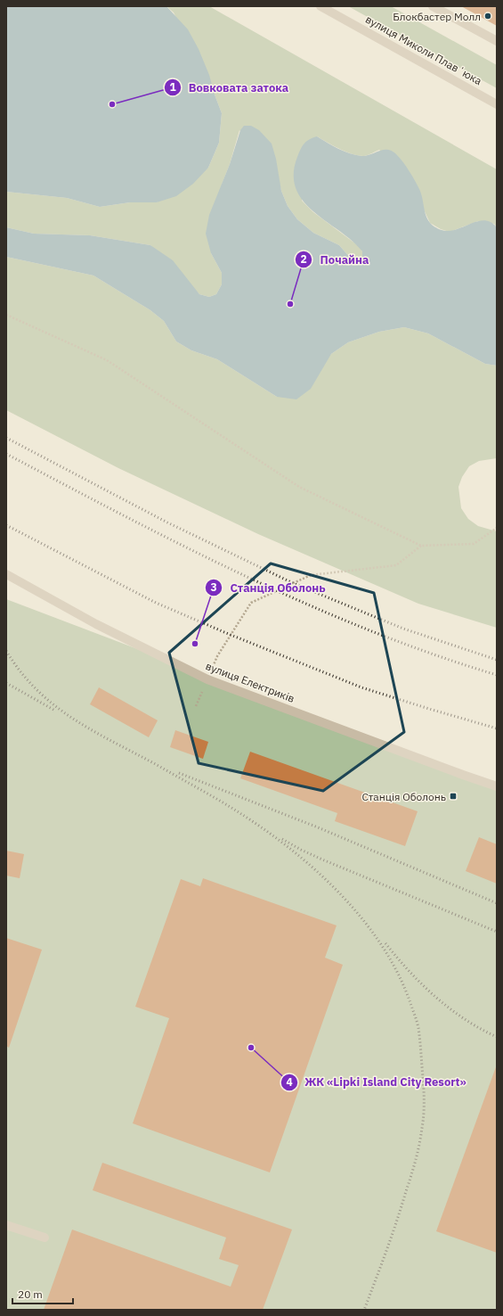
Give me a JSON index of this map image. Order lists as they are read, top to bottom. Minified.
{"streets":{"street":["вулиця Миколи Плавʼюка","вулиця Електриків"]},"places":{"other":["Блокбастер Молл","Вовковата затока","Почайна","Станція Оболонь","ЖК «Lipki Island City Resort»"],"transit":["Cтанція Оболонь"]},"scale_bar":"20 m"}
